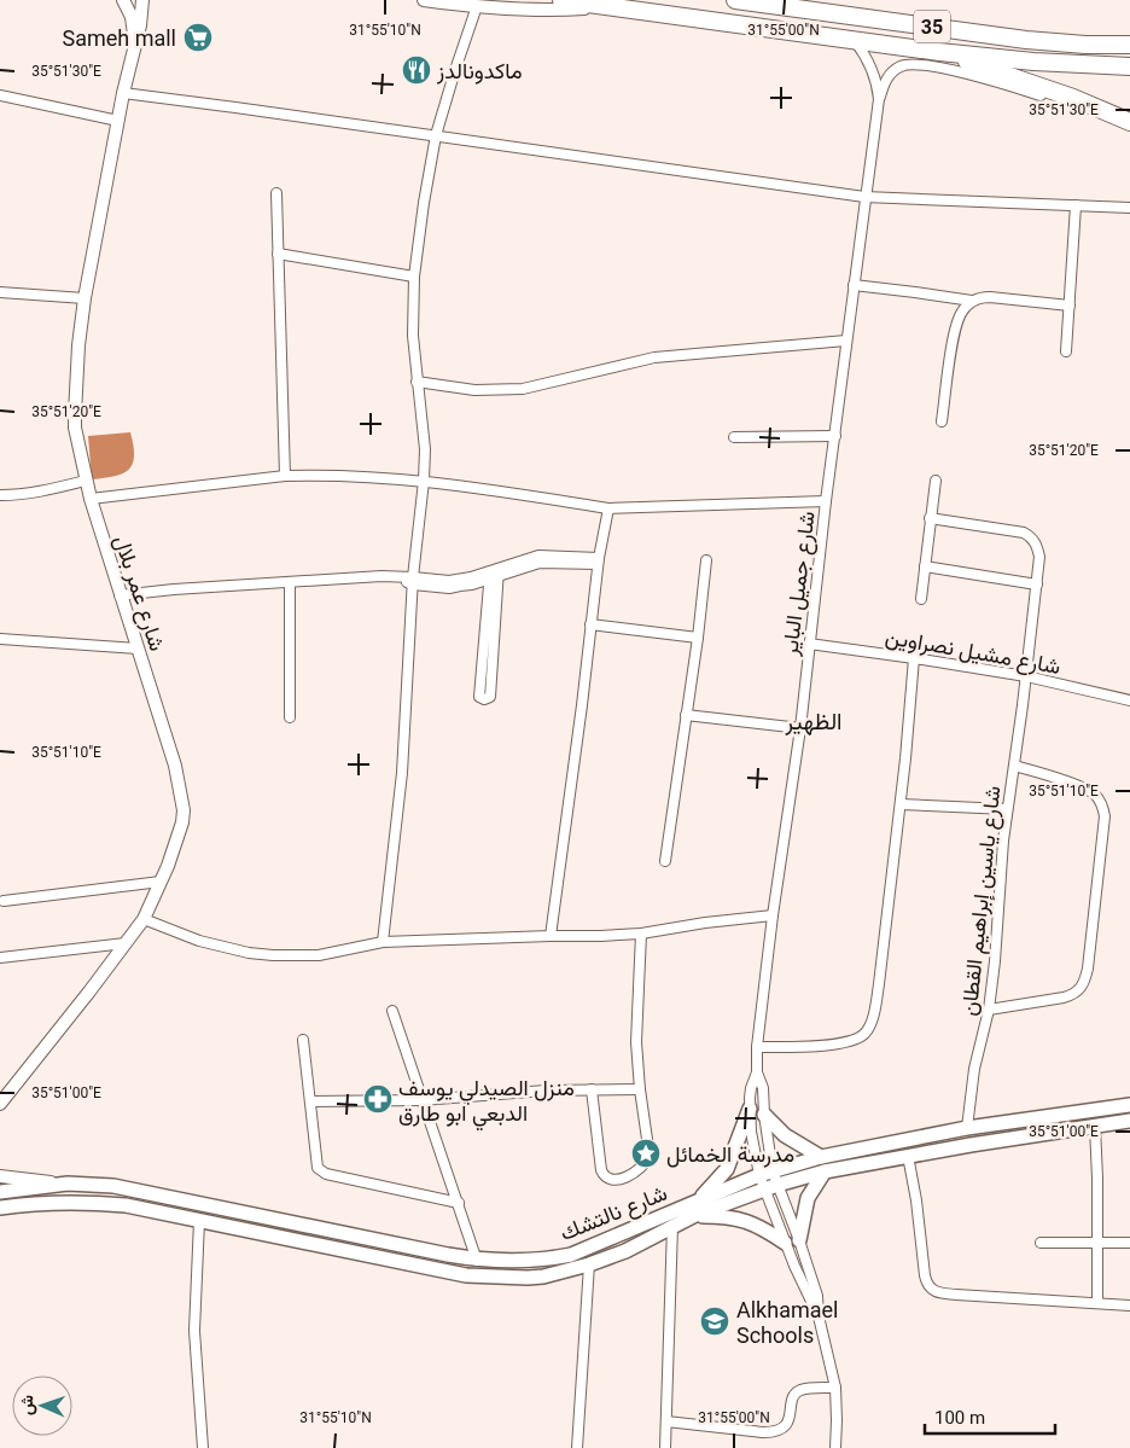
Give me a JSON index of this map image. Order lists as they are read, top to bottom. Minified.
{"streets":{"highway":["35"],"main road":["شارع نالتشك"],"street":["شارع جميل الباير","شارع عمر بلال","شارع مشيل نصراوين","شارع ياسين إبراهيم القطان"]},"crossings":[["35","شارع جميل الباير"],["شارع جميل الباير","شارع مشيل نصراوين"],["شارع جميل الباير","شارع نالتشك"],["شارع مشيل نصراوين","شارع ياسين إبراهيم القطان"],["شارع ياسين إبراهيم القطان","شارع نالتشك"]],"districts":["الظهير"],"places":{"supermarket":["Sameh mall"],"restaurant":["ماكدونالدز"],"pharmacy":["منزل الصيدلي يوسف الدبعي ابو طارق"],"place":["مدرسة الخمائل"],"school or university":["Alkhamael Schools"]},"scale_bar":"100 m","north":"left","coordinates":["31°55'10\"N","31°55'00\"N","35°51'30\"E","35°51'20\"E","35°51'10\"E","35°51'00\"E"]}
